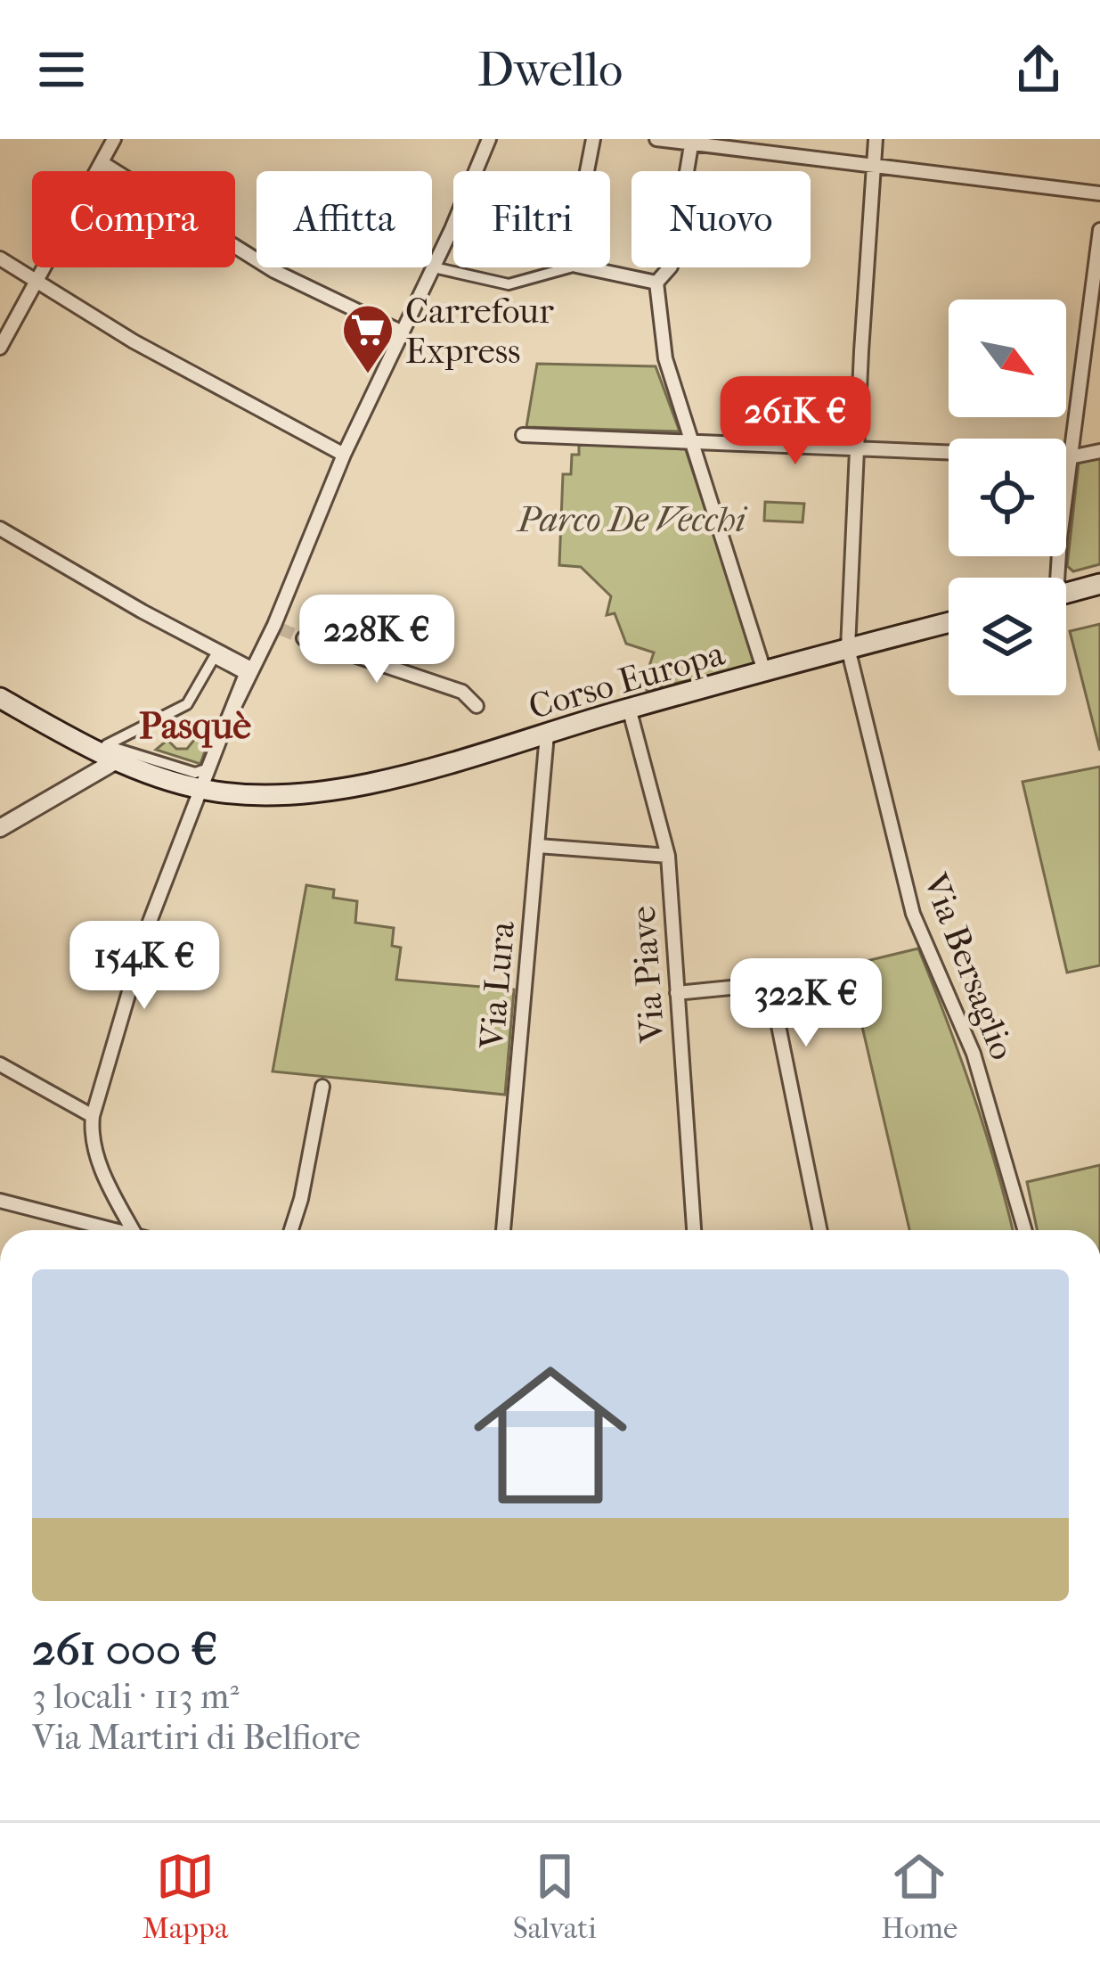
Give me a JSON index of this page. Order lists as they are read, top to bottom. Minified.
{"streets":{"main road":["Corso Europa"],"street":["Via Bersaglio","Via Piave","Via Lura"]},"crossings":[["Corso Europa","Via Bersaglio"],["Corso Europa","Via Piave"],["Corso Europa","Via Lura"]],"districts":["Pasquè"],"parks":["Parco De Vecchi"],"places":{"supermarket":["Carrefour Express"]},"north":"bottom right","page":{"header":"Dwello","chip":["Compra","Affitta","Filtri","Nuovo"],"price":["261K €","228K €","154K €","322K €"],"list":[{"name":"261 000 €","note":"3 locali · 113 m² · Via Martiri di Belfiore"}],"tabs":["Mappa","Salvati","Home"]}}
